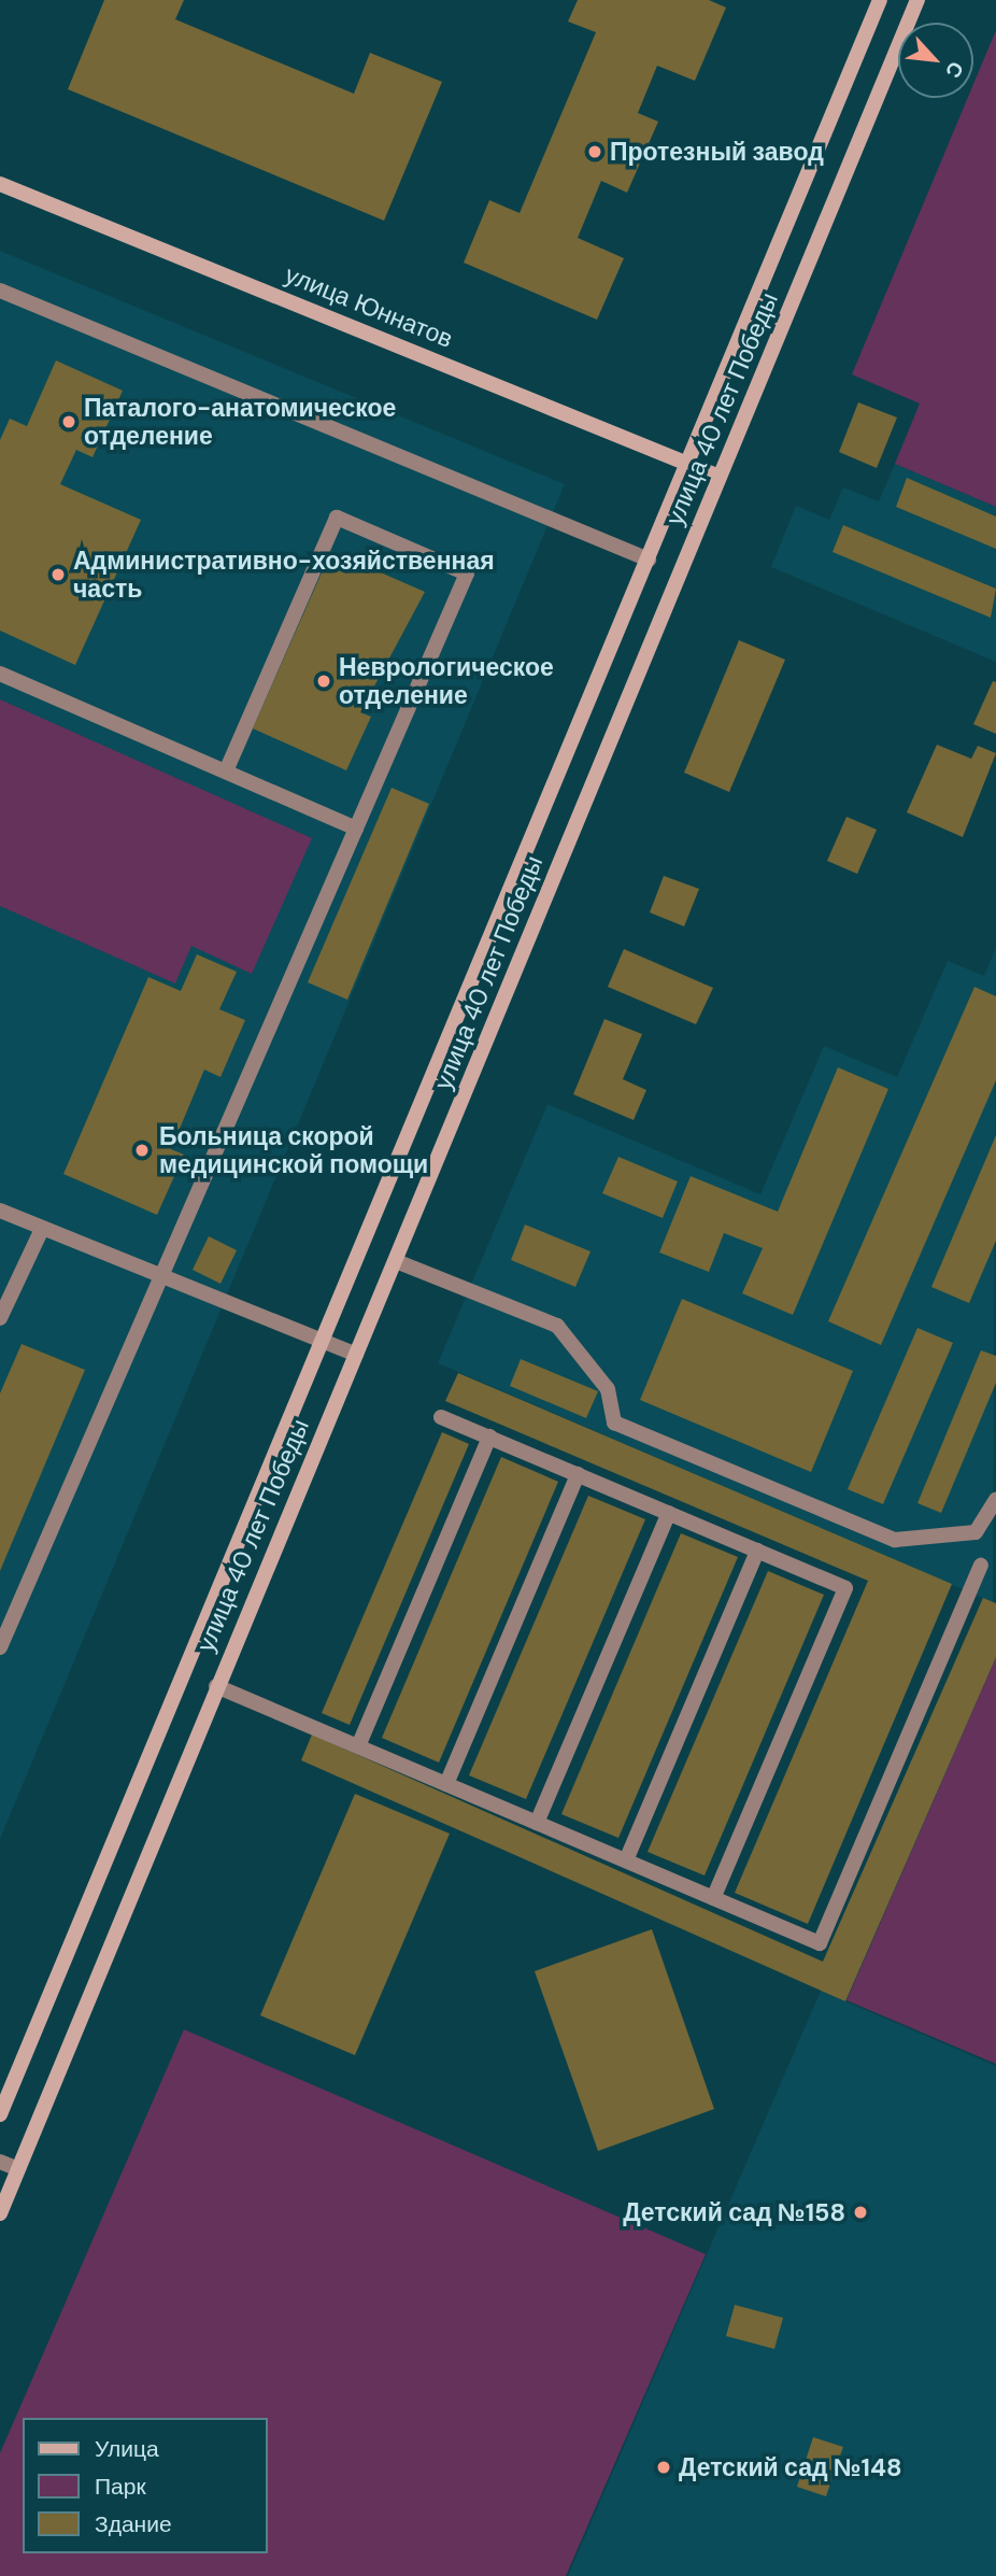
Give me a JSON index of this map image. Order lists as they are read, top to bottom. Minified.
{"streets":{"main road":["улица Юннатов","улица 40 лет Победы"]},"crossings":[["улица Юннатов","улица 40 лет Победы"]],"places":["Протезный завод","Паталого-анатомическое отделение","Административно-хозяйственная часть","Неврологическое отделение","Больница скорой медицинской помощи","Детский сад №158","Детский сад №148"],"legend":["Улица","Парк","Здание"],"north":"bottom right"}
